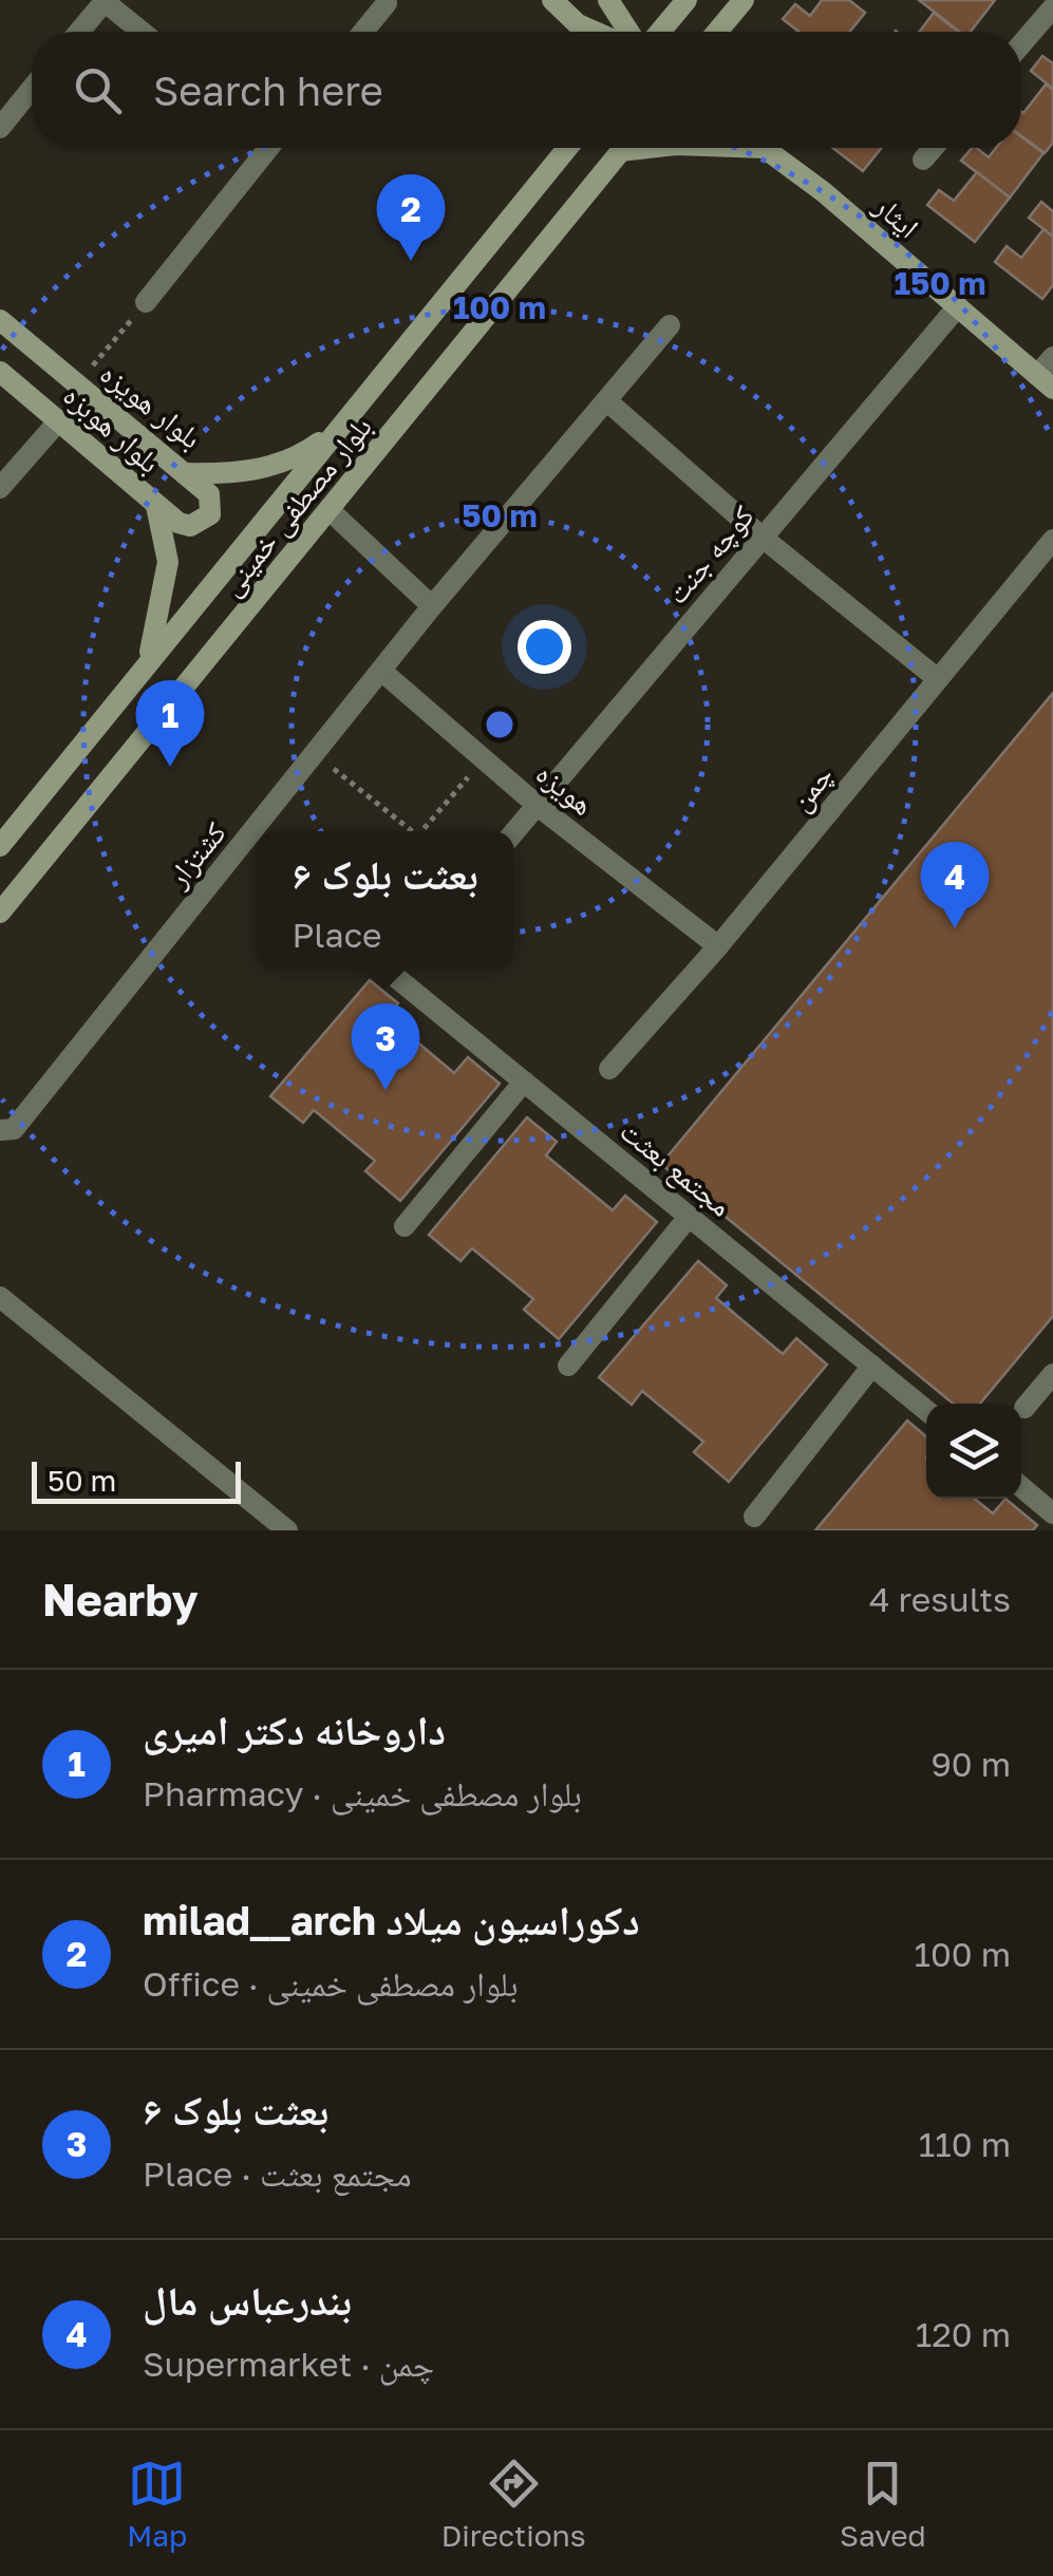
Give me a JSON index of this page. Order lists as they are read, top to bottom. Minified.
{"streets":{"main road":["ایثار","بلوار هویزه","بلوار هوبزه","بلوار مصطفی خمینی"],"street":["کوچه جنت","چمن","هویزه","کشتزار","مجتمع بعثت"]},"crossings":[["ایثار","کوچه جنت"],["بلوار هویزه","بلوار مصطفی خمینی"],["بلوار هوبزه","بلوار مصطفی خمینی"],["کوچه جنت","هویزه"],["چمن","هویزه"],["هویزه","کشتزار"]],"scale_bar":"50 m","page":{"search":"Search here","pins":["2","1","4","3"],"popup":["بعثت بلوک ۶","Place"],"scale":"50 m","heading":["Nearby","4 results"],"list":[{"mark":"1","name":"داروخانه دکتر امیری","note":"Pharmacy · بلوار مصطفی خمینی","value":"90 m"},{"mark":"2","name":"milad__arch دکوراسیون میلاد","note":"Office · بلوار مصطفی خمینی","value":"100 m"},{"mark":"3","name":"بعثت بلوک ۶","note":"Place · مجتمع بعثت","value":"110 m"},{"mark":"4","name":"بندرعباس مال","note":"Supermarket · چمن","value":"120 m"}],"nav":["Map","Directions","Saved"]},"rings":["150 m","100 m","50 m"]}
